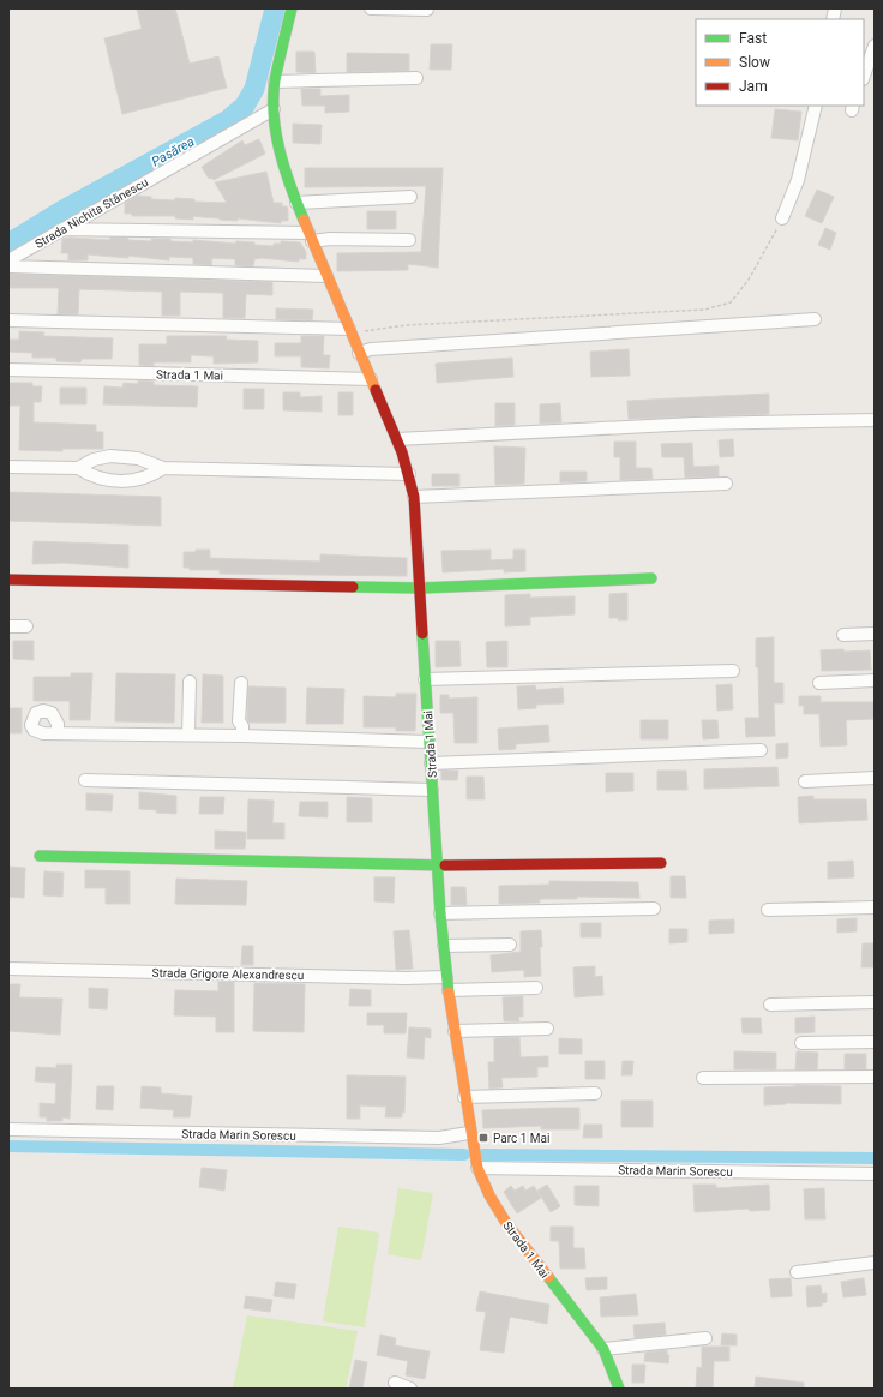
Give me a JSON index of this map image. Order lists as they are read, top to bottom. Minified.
{"streets":{"street":["Strada Nichita Stănescu","Strada 1 Mai","Strada Grigore Alexandrescu","Strada Marin Sorescu"]},"crossings":[["Strada Nichita Stănescu","Strada 1 Mai"],["Strada 1 Mai","Strada Grigore Alexandrescu"],["Strada 1 Mai","Strada Marin Sorescu"]],"water":["Pasărea"],"places":{"transit":["Parc 1 Mai"]},"legend":["Fast","Slow","Jam"]}
